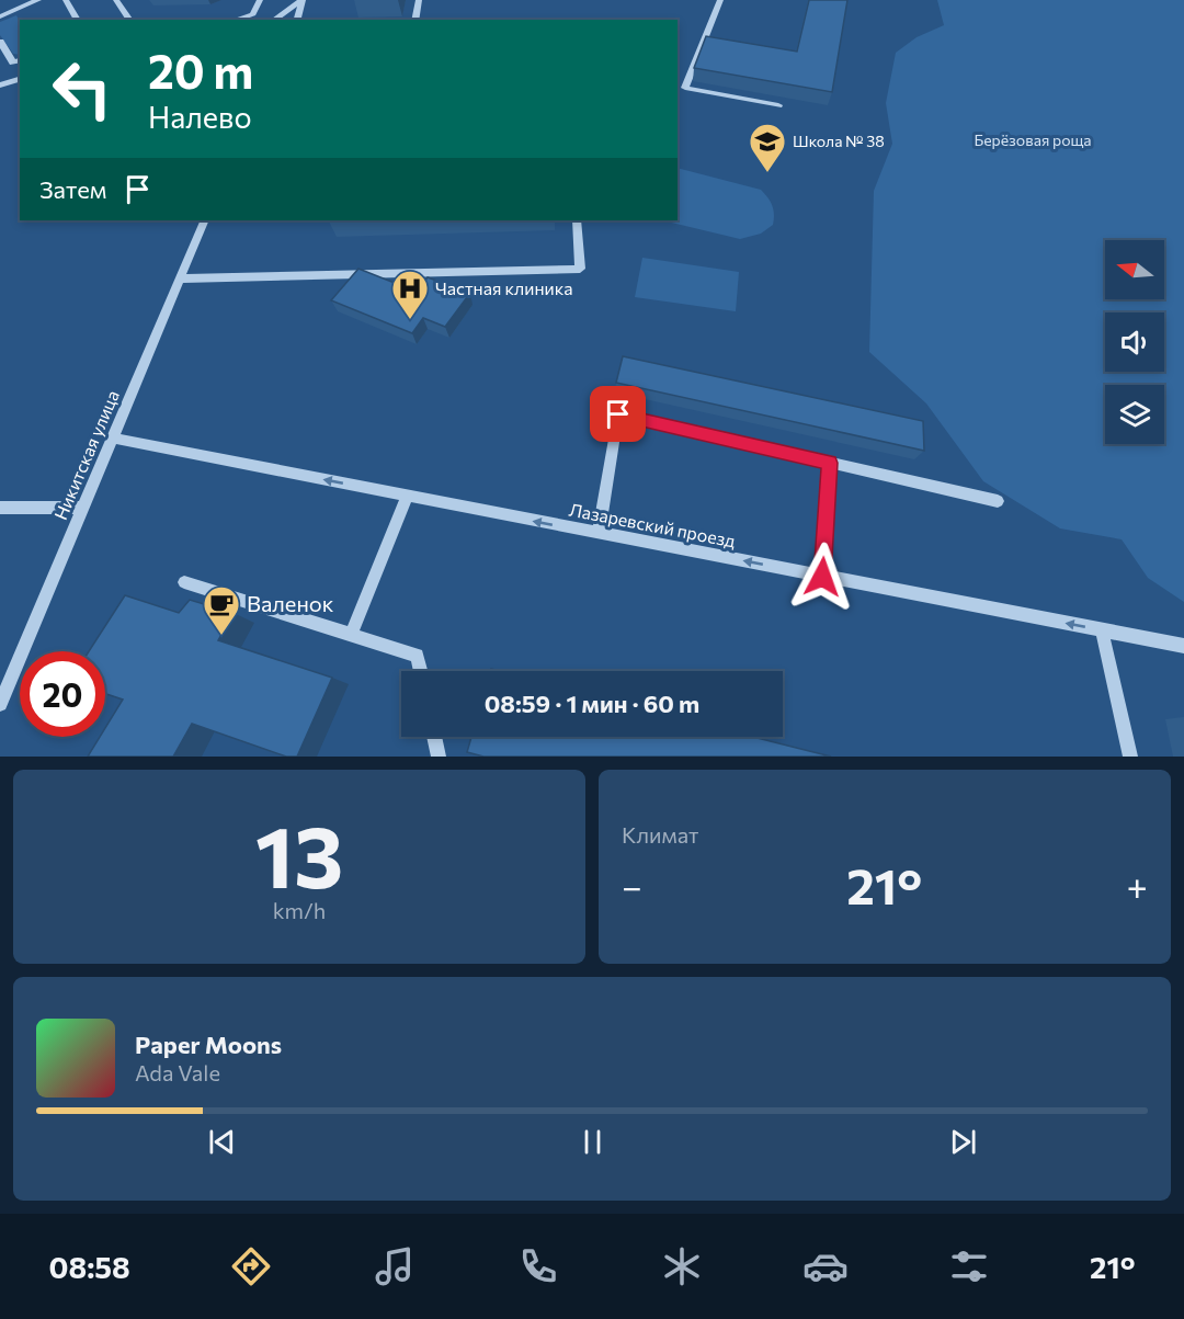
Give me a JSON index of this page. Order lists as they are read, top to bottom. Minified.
{"streets":{"street":["Никитская улица","Лазаревский проезд"]},"crossings":[["Никитская улица","Лазаревский проезд"]],"one_way":["Лазаревский проезд"],"parks":["Берёзовая роща"],"places":{"school or university":["Школа № 38"],"hospital":["Частная клиника"],"cafe":["Валенок"]},"north":"left","page":{"turn":["20 m","Налево"],"then":"Затем","limit":"20","trip":"08:59 · 1 мин · 60 m","tile":[["13","km/h"],"Климат"],"heat":["−","21°","+"],"song":["Paper Moons","Ada Vale"],"tabs":["08:58","21°"]}}
